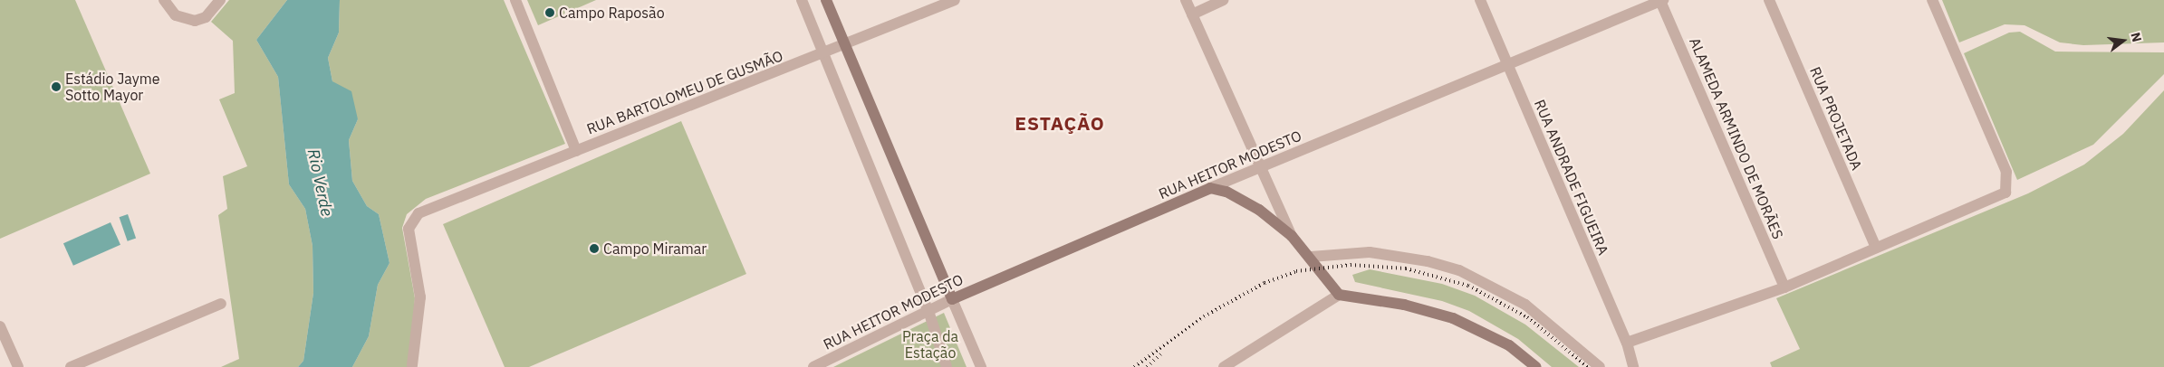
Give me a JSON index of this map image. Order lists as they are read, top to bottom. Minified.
{"streets":{"main road":["RUA HEITOR MODESTO"],"street":["RUA BARTOLOMEU DE GUSMÃO","RUA PROJETADA","ALAMEDA ARMINDO DE MORÃES","RUA ANDRADE FIGUEIRA"]},"crossings":[["ALAMEDA ARMINDO DE MORÃES","RUA HEITOR MODESTO"],["RUA HEITOR MODESTO","RUA ANDRADE FIGUEIRA"]],"districts":["ESTAÇÃO"],"water":["Rio Verde"],"parks":["Praça da Estação"],"places":["Campo Raposão","Estádio Jayme Sotto Mayor","Campo Miramar"],"north":"right"}
